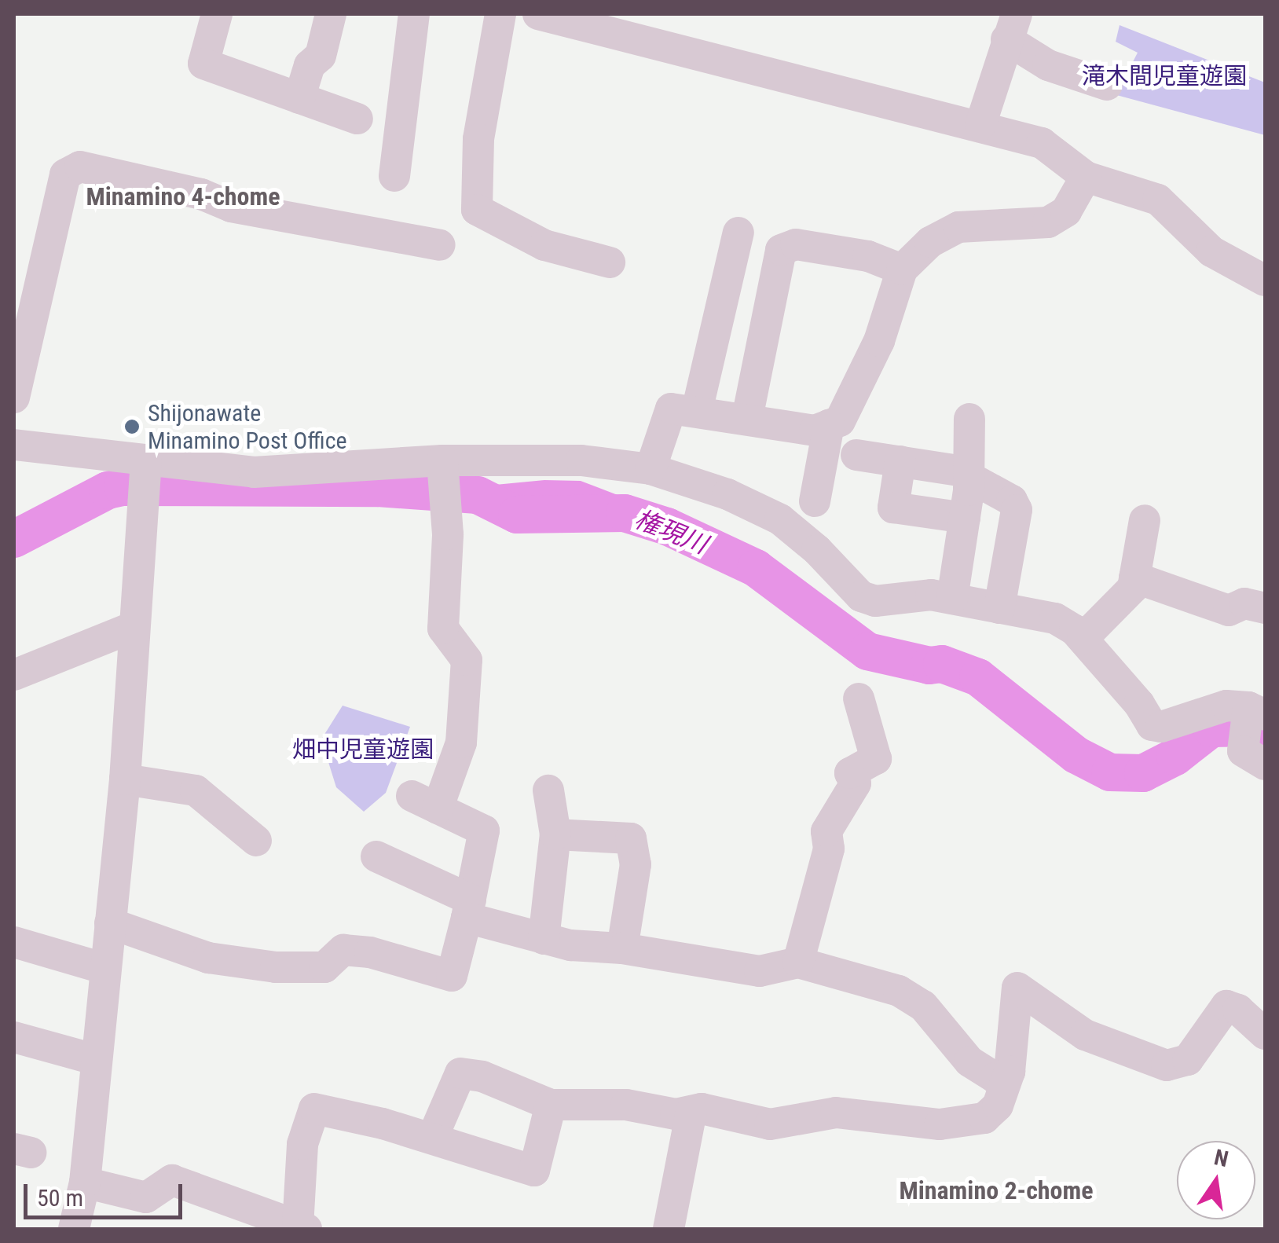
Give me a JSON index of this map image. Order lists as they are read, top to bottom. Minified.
{"districts":["Minamino 4-chome","Minamino 2-chome"],"water":["権現川"],"parks":["滝木間児童遊園","畑中児童遊園"],"places":["Shijonawate Minamino Post Office"],"scale_bar":"50 m","north":"top"}
